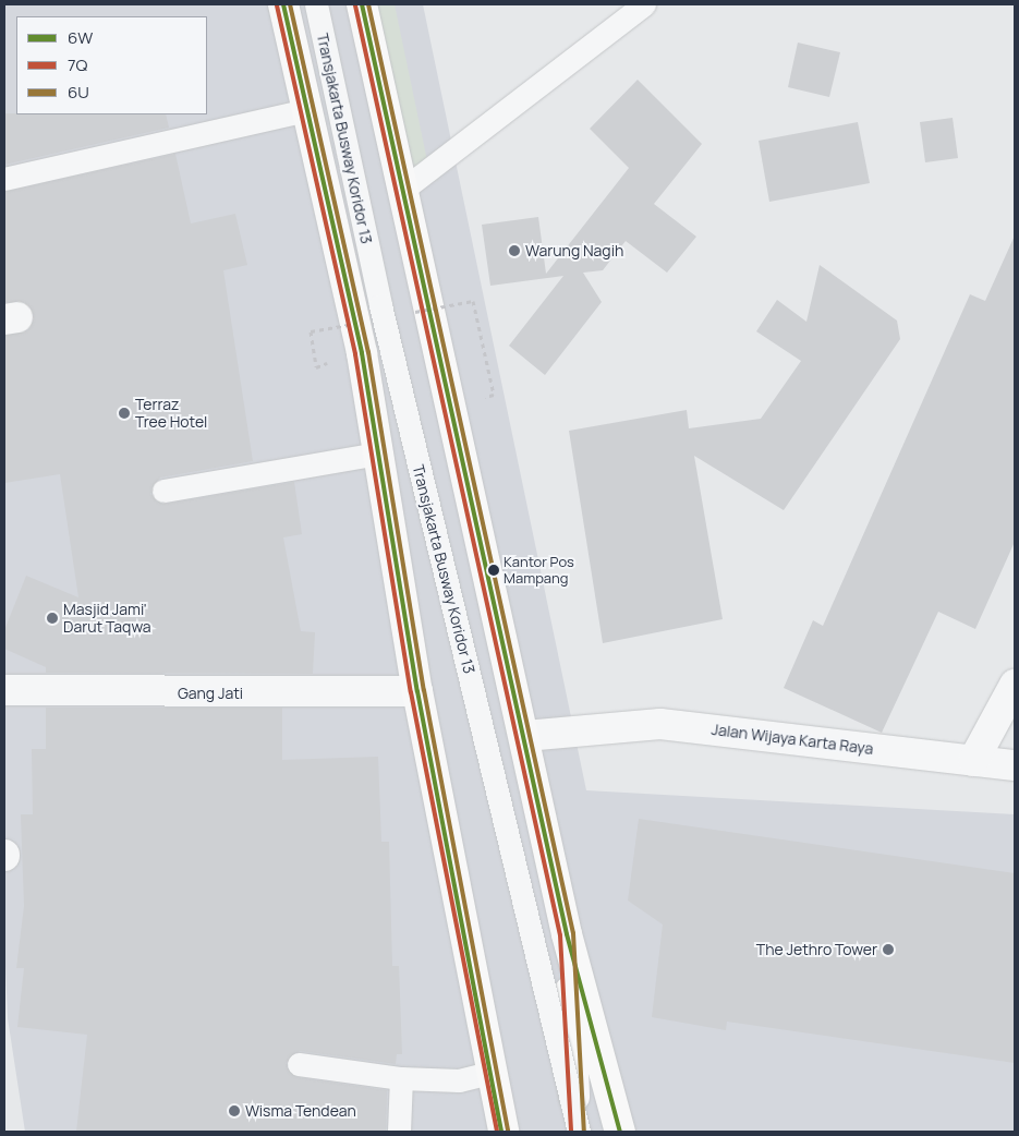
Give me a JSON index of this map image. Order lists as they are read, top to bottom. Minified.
{"streets":{"street":["Gang Jati","Jalan Wijaya Karta Raya"],"lane":["Transjakarta Busway Koridor 13"]},"places":["Warung Nagih","Terraz Tree Hotel","Kantor Pos Mampang","Masjid Jami' Darut Taqwa","The Jethro Tower","Wisma Tendean"],"lines":["transit line 6W","transit line 6U","transit line 7Q"],"legend":["6W","7Q","6U"]}
